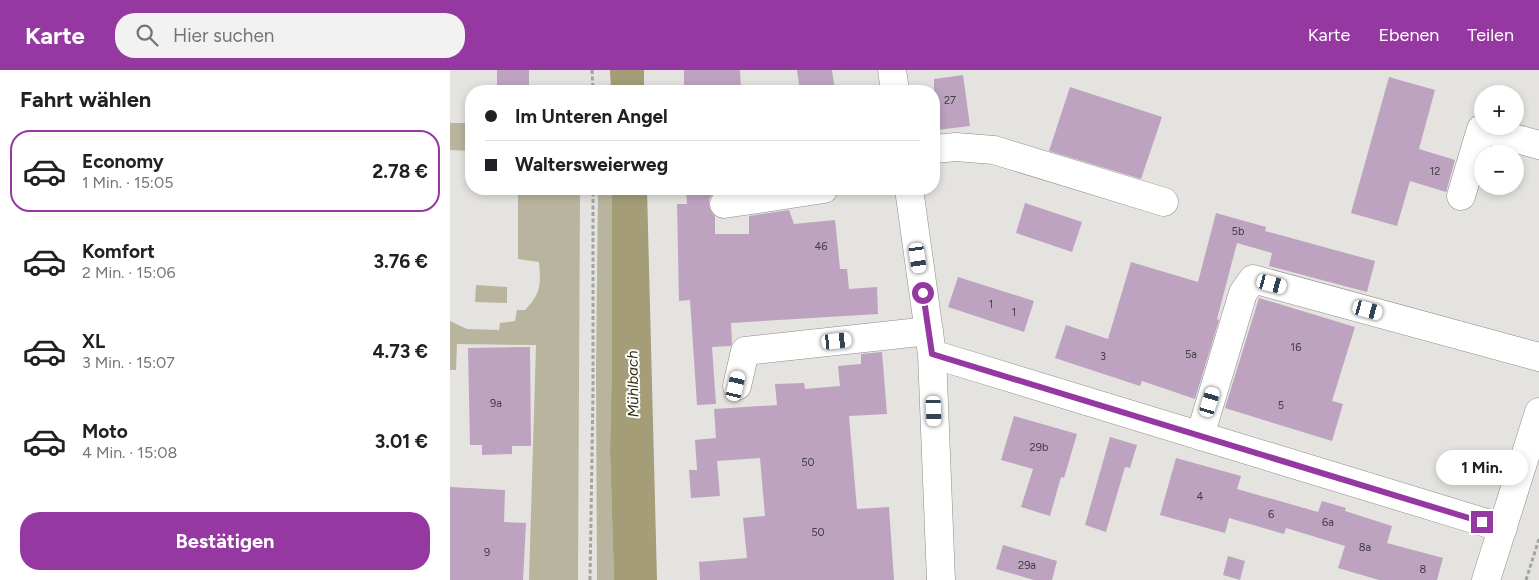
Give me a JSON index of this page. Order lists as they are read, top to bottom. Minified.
{"water":["Mühlbach"],"house_numbers":["27","12","5b","46","1","1","16","5a","3","9a","5","29b","50","4","6","6a","50","8a","9","29a","8"],"page":{"header":"Karte","search":"Hier suchen","nav":["Karte","Ebenen","Teilen"],"heading":"Fahrt wählen","map_buttons":["+","−"],"banner":["Im Unteren Angel","Waltersweierweg"],"list":[{"name":"Economy","note":"1 Min. · 15:05","value":"2.78 €"},{"name":"Komfort","note":"2 Min. · 15:06","value":"3.76 €"},{"name":"XL","note":"3 Min. · 15:07","value":"4.73 €"},{"name":"Moto","note":"4 Min. · 15:08","value":"3.01 €"}],"bubble":"1 Min.","buttons":"Bestätigen"}}
